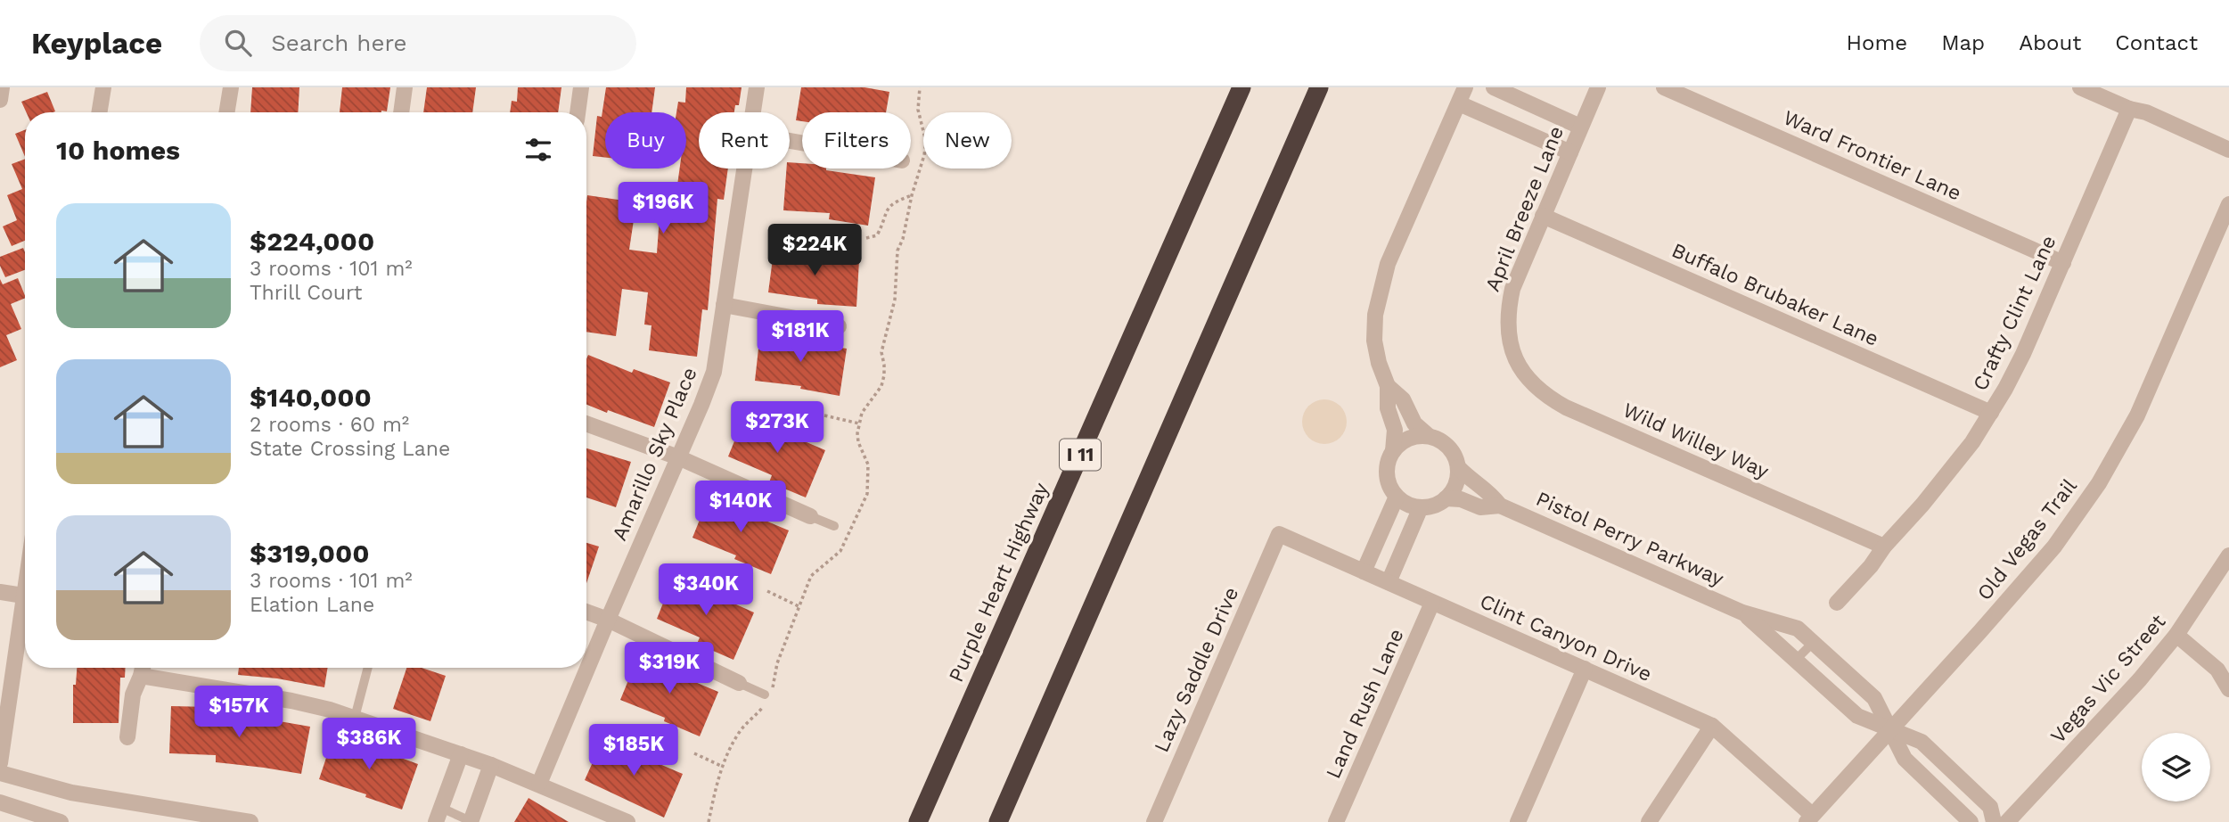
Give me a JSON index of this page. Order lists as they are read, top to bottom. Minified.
{"streets":{"highway":["I 11","Purple Heart Highway"],"street":["Ward Frontier Lane","April Breeze Lane","Buffalo Brubaker Lane","Crafty Clint Lane","Wild Willey Way","Amarillo Sky Place","Pistol Perry Parkway","Old Vegas Trail","Clint Canyon Drive","Lazy Saddle Drive","Vegas Vic Street","Land Rush Lane"]},"crossings":[["Ward Frontier Lane","Crafty Clint Lane"],["April Breeze Lane","Buffalo Brubaker Lane"],["April Breeze Lane","Wild Willey Way"],["Buffalo Brubaker Lane","Crafty Clint Lane"],["Crafty Clint Lane","Wild Willey Way"],["Pistol Perry Parkway","Old Vegas Trail"],["Old Vegas Trail","Clint Canyon Drive"],["Clint Canyon Drive","Lazy Saddle Drive"],["Clint Canyon Drive","Land Rush Lane"]],"page":{"header":"Keyplace","search":"Search here","nav":["Home","Map","About","Contact"],"chip":["Buy","Rent","Filters","New"],"heading":"10 homes","price":["$196K","$224K","$181K","$273K","$140K","$340K","$319K","$157K","$386K","$185K"],"list":[{"name":"$224,000","note":"3 rooms · 101 m² · Thrill Court"},{"name":"$140,000","note":"2 rooms · 60 m² · State Crossing Lane"},{"name":"$319,000","note":"3 rooms · 101 m² · Elation Lane"}]}}
